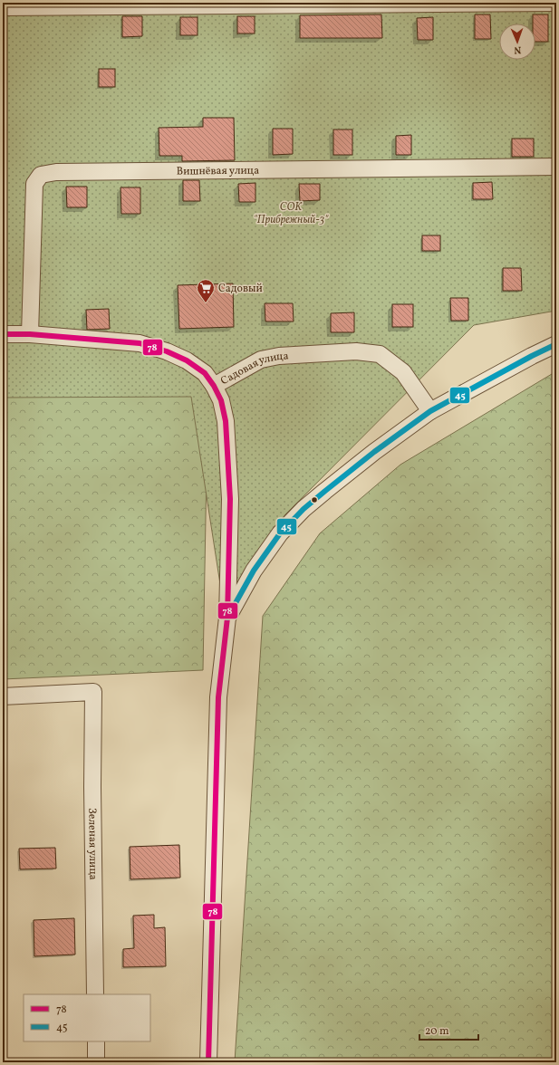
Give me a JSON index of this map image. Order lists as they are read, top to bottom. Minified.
{"streets":{"street":["Вишнёвая улица","Садовая улица","Зеленая улица"]},"crossings":[["Вишнёвая улица","Садовая улица"]],"parks":["СОК \"Прибрежный-3\""],"places":{"supermarket":["Садовый"]},"lines":["transit line 78","transit line 45"],"legend":["78","45"],"scale_bar":"20 m","north":"bottom"}
